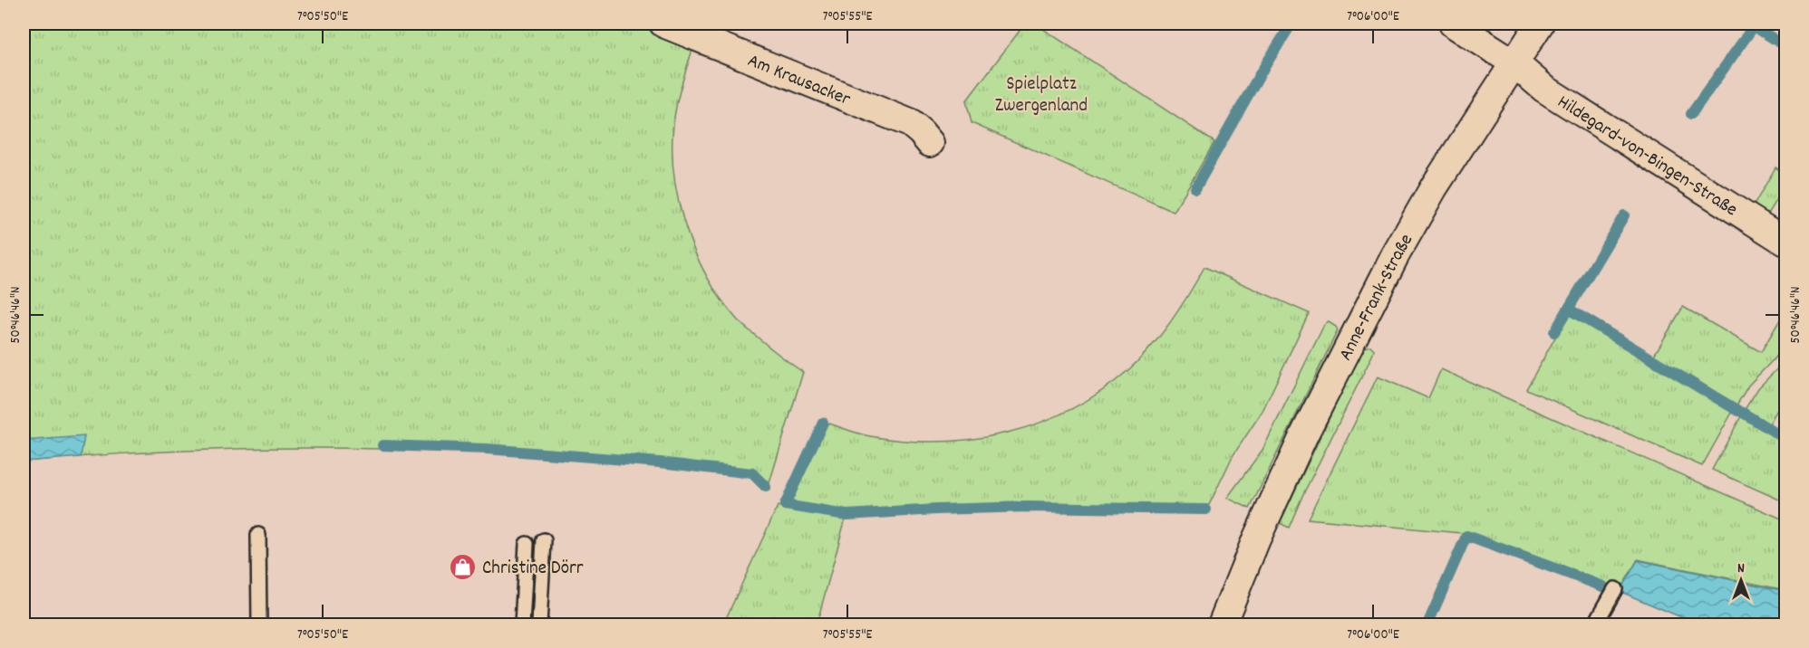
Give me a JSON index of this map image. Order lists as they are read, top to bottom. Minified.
{"streets":{"street":["Am Krausacker","Hildegard-von-Bingen-Straße","Anne-Frank-Straße"]},"crossings":[["Hildegard-von-Bingen-Straße","Anne-Frank-Straße"]],"parks":["Spielplatz Zwergenland"],"places":{"shop":["Christine Dörr"]},"north":"top","coordinates":["7°05'50\"E","7°05'55\"E","7°06'00\"E","50°46'46\"N"]}
